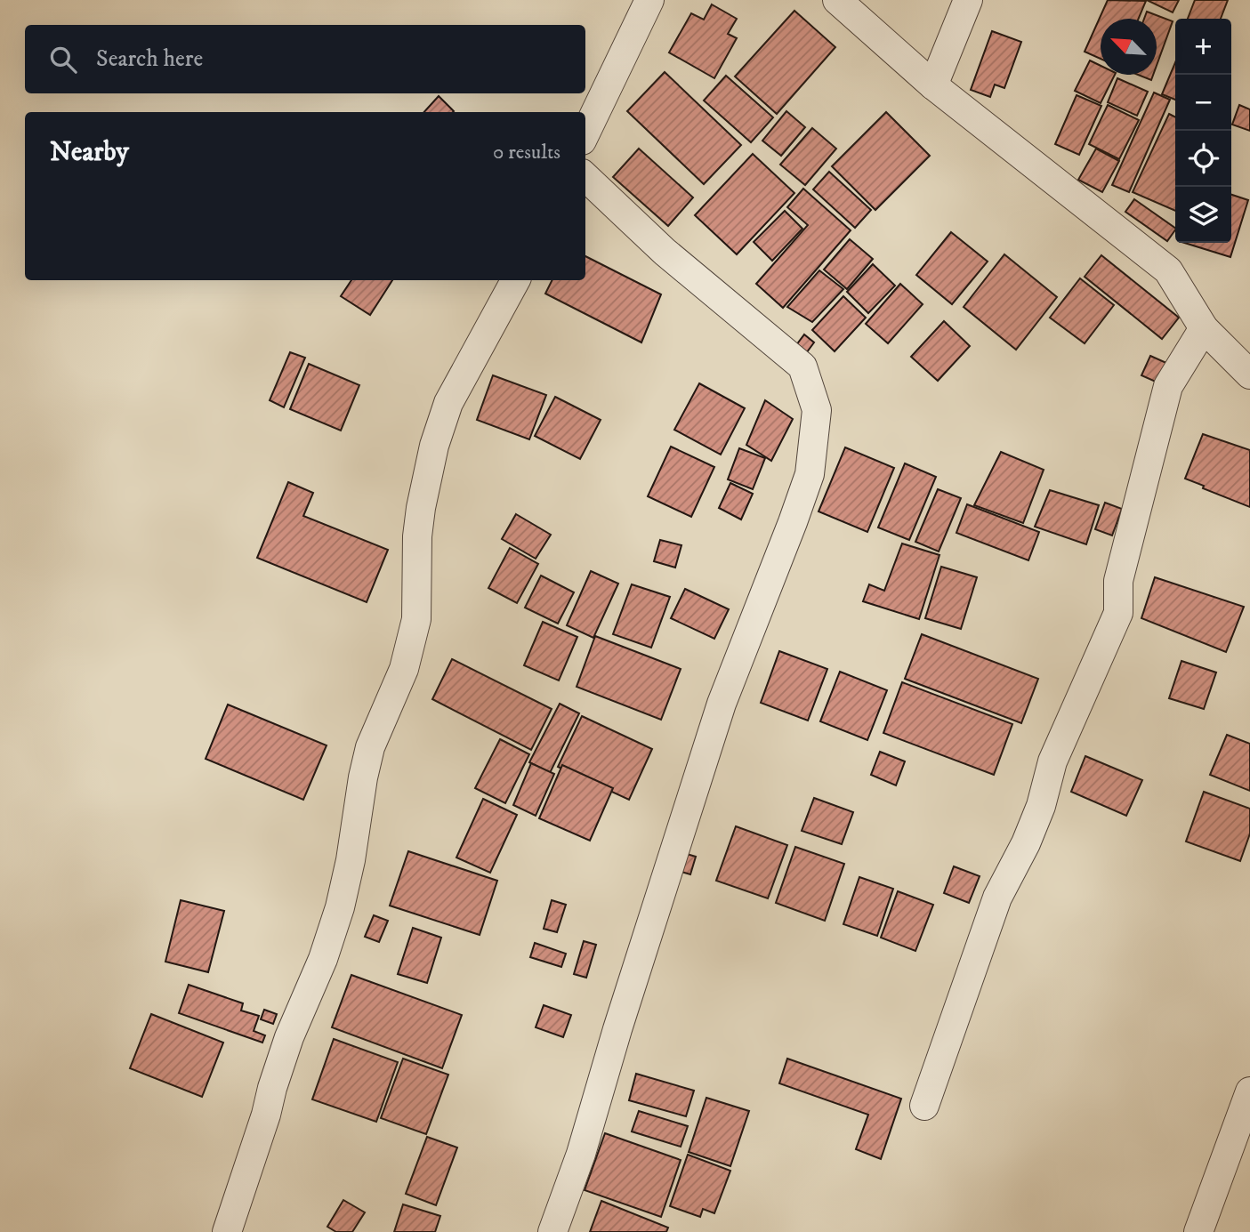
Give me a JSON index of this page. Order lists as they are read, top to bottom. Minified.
{"north":"top left","page":{"map_buttons":["+","−"],"search":"Search here","heading":["Nearby","0 results"]}}
